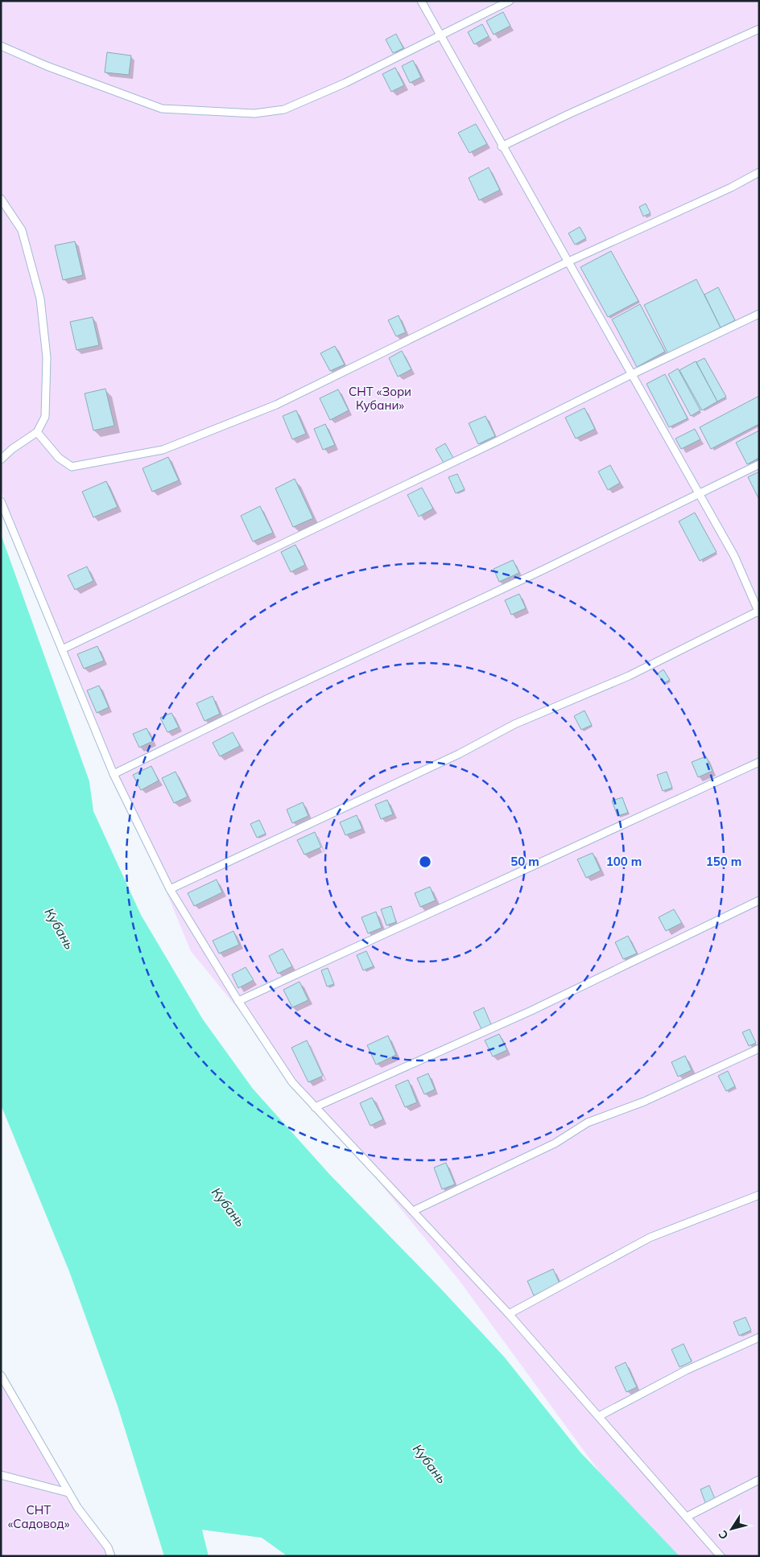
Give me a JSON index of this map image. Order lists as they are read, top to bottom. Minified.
{"water":["Кубань"],"parks":["СНТ «Зори Кубани»","СНТ «Садовод»"],"north":"bottom left","rings":["50 m","100 m","150 m"]}
